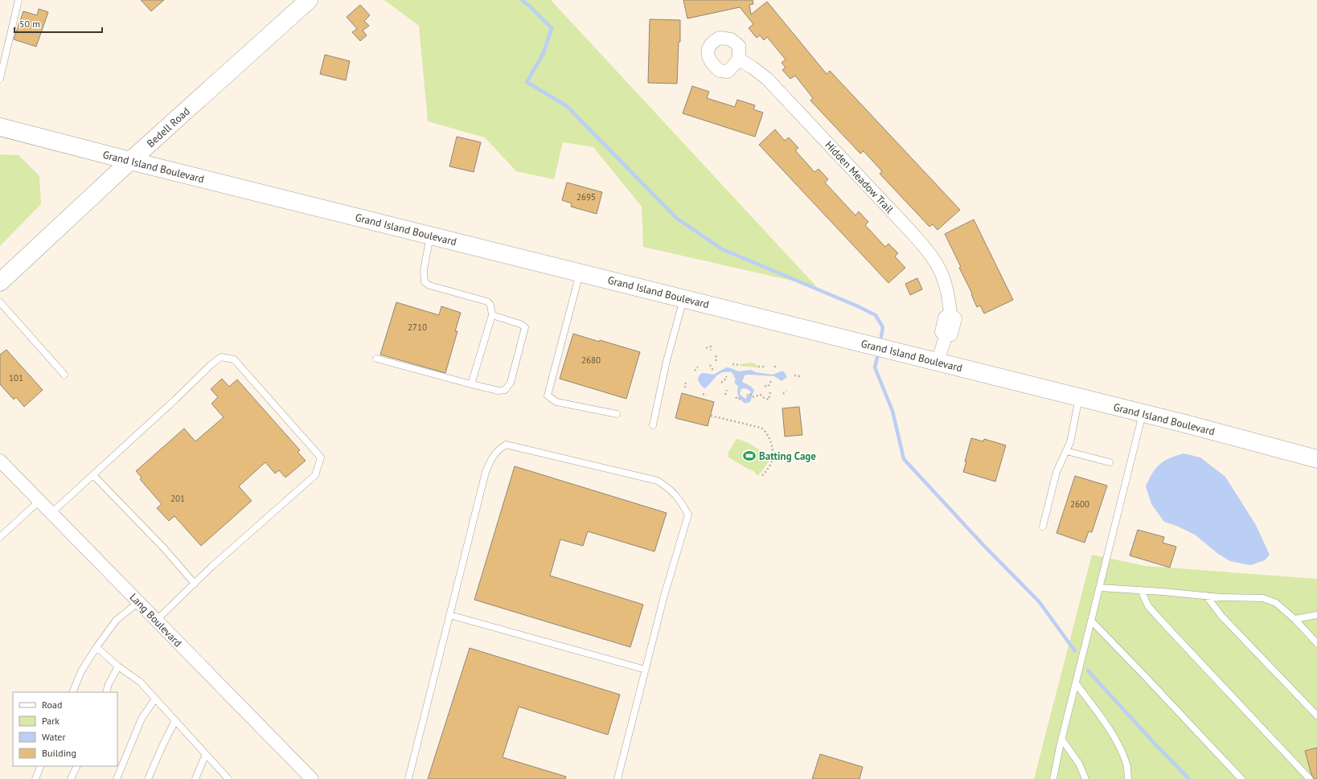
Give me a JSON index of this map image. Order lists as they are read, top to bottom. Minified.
{"streets":{"main road":["Bedell Road","Grand Island Boulevard"],"street":["Hidden Meadow Trail","Lang Boulevard"]},"crossings":[["Bedell Road","Grand Island Boulevard"],["Grand Island Boulevard","Hidden Meadow Trail"]],"places":{"sports":["Batting Cage"]},"house_numbers":["2695","2710","2680","101","201","2600"],"legend":["Road","Park","Water","Building"],"scale_bar":"50 m"}
